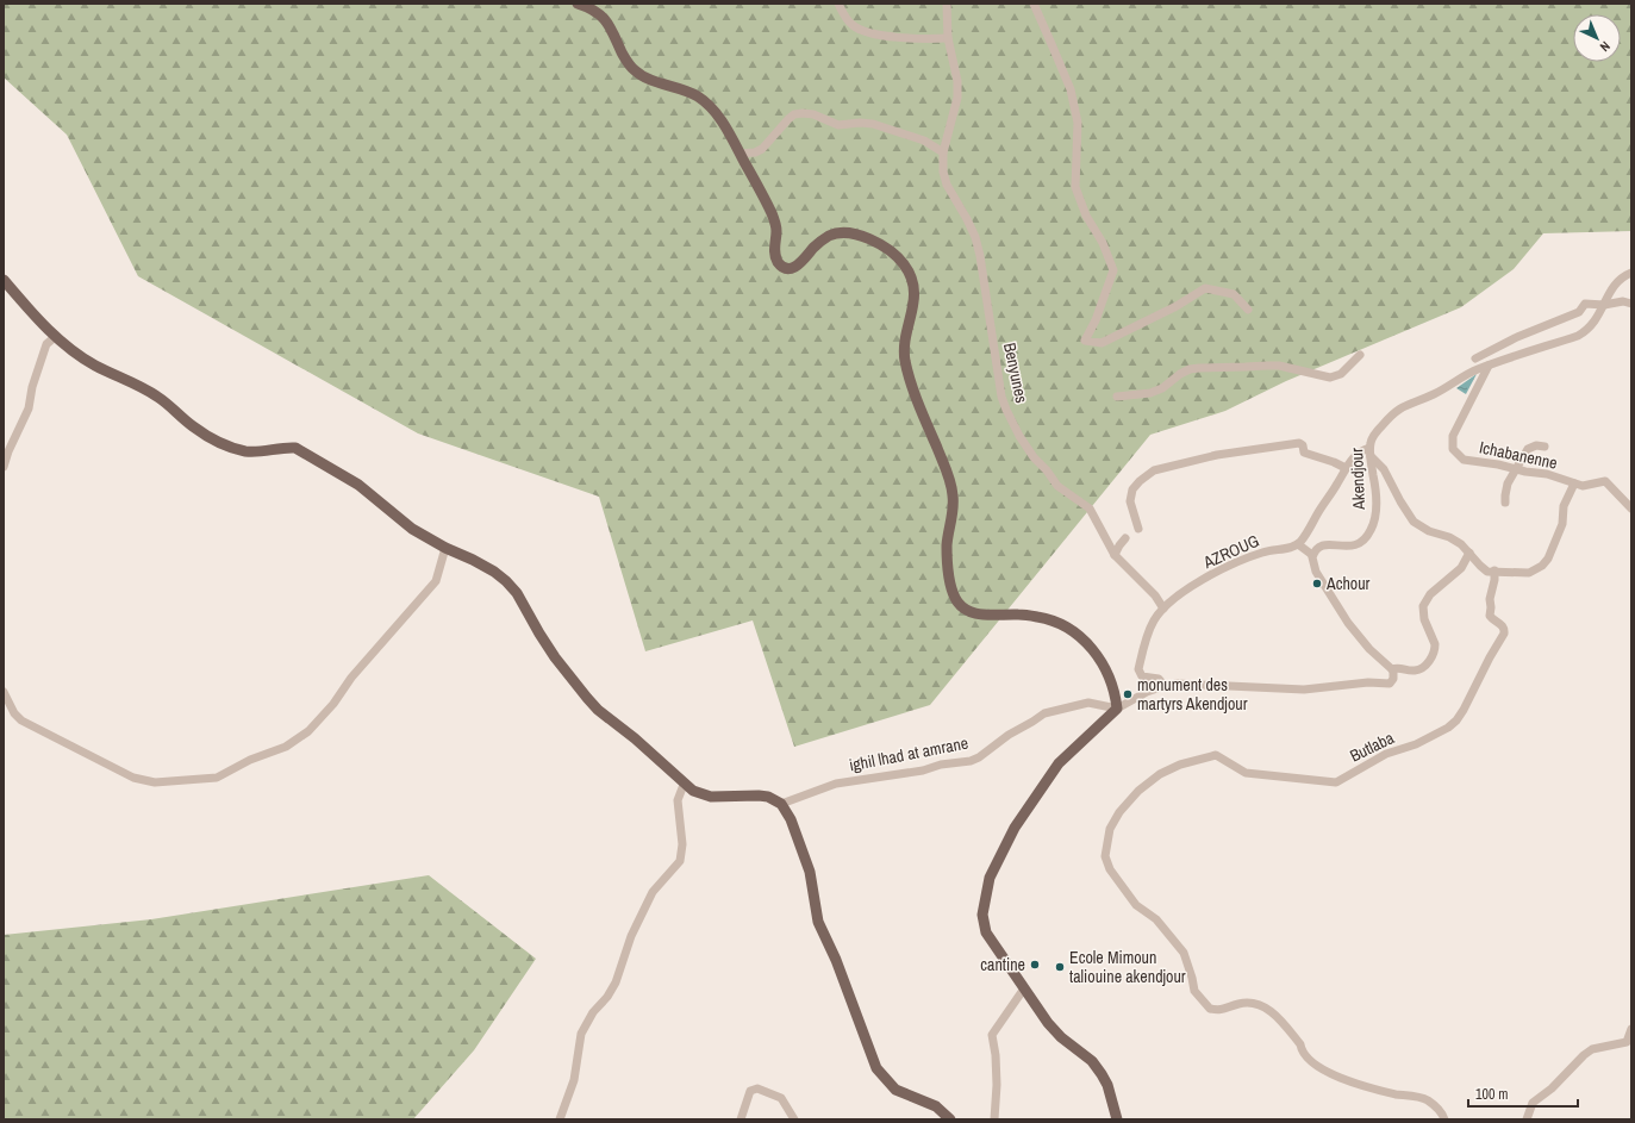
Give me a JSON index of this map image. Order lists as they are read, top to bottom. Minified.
{"streets":{"street":["Benyunes","Ichabanenne","Akendjour","AZROUG","Butlaba","ighil lhad at amrane"]},"crossings":[["Benyunes","AZROUG"],["Ichabanenne","Akendjour"]],"places":["Achour","monument des martyrs Akendjour","cantine","Ecole Mimoun taliouine akendjour"],"scale_bar":"100 m","north":"bottom right"}
